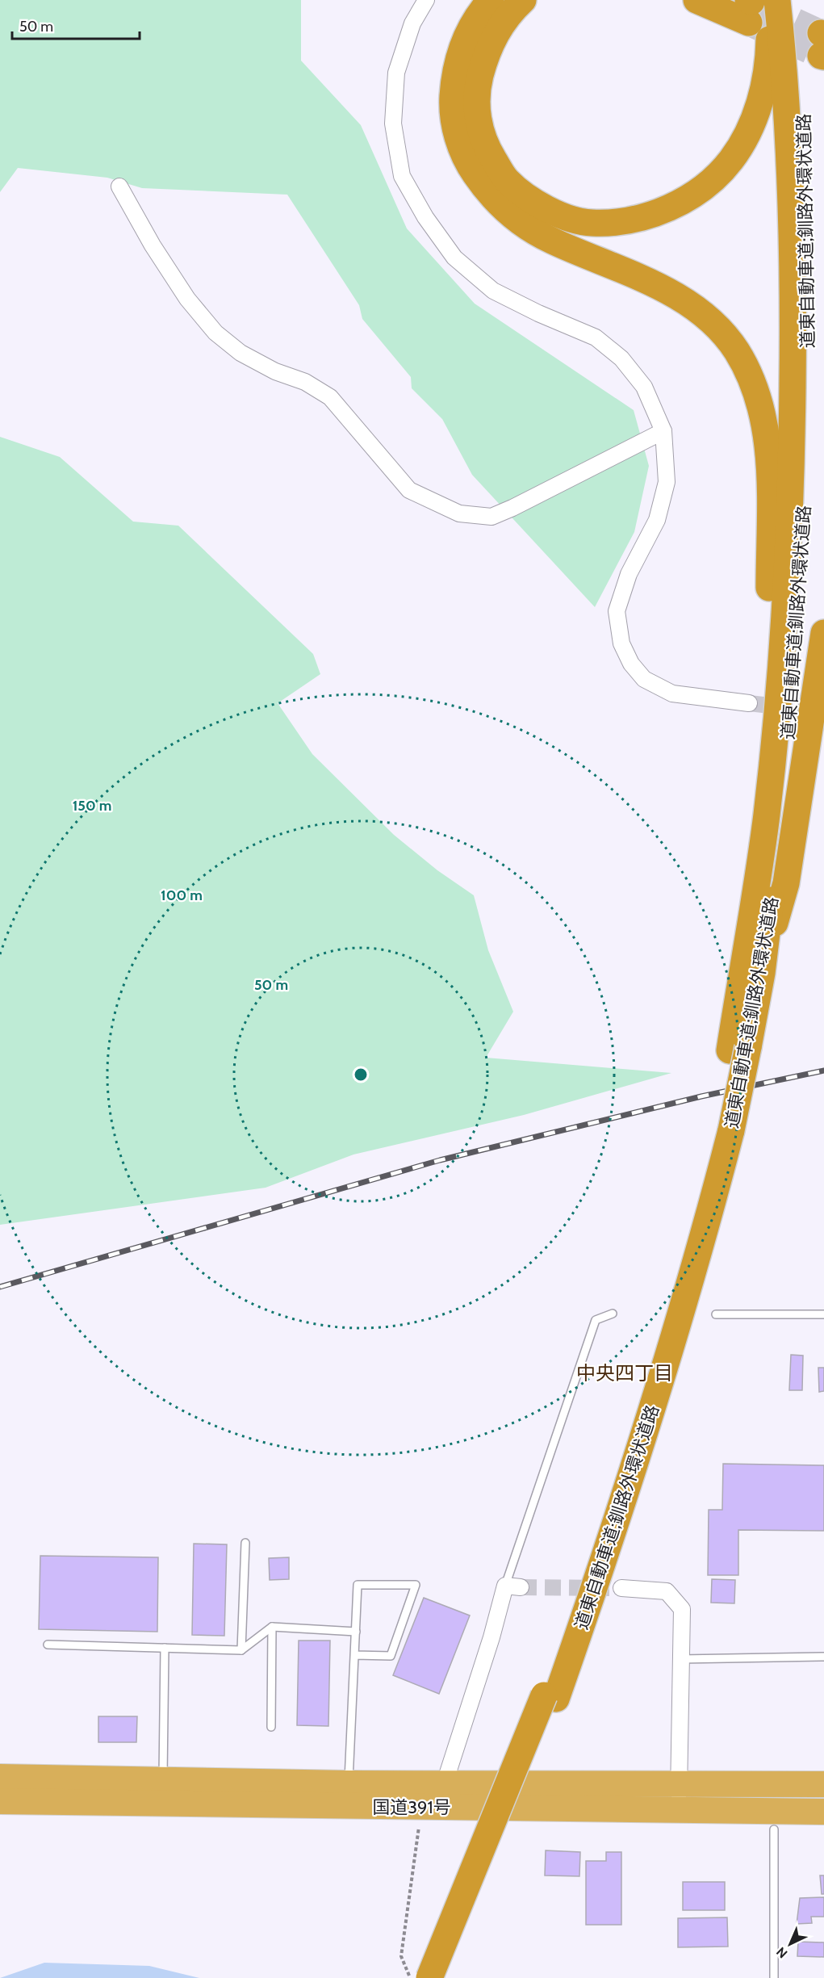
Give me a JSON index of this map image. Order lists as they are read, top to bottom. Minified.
{"streets":{"highway":["道東自動車道;釧路外環状道路","国道391号"]},"districts":["中央四丁目"],"scale_bar":"50 m","north":"bottom left","rings":["150 m","100 m","50 m"]}
